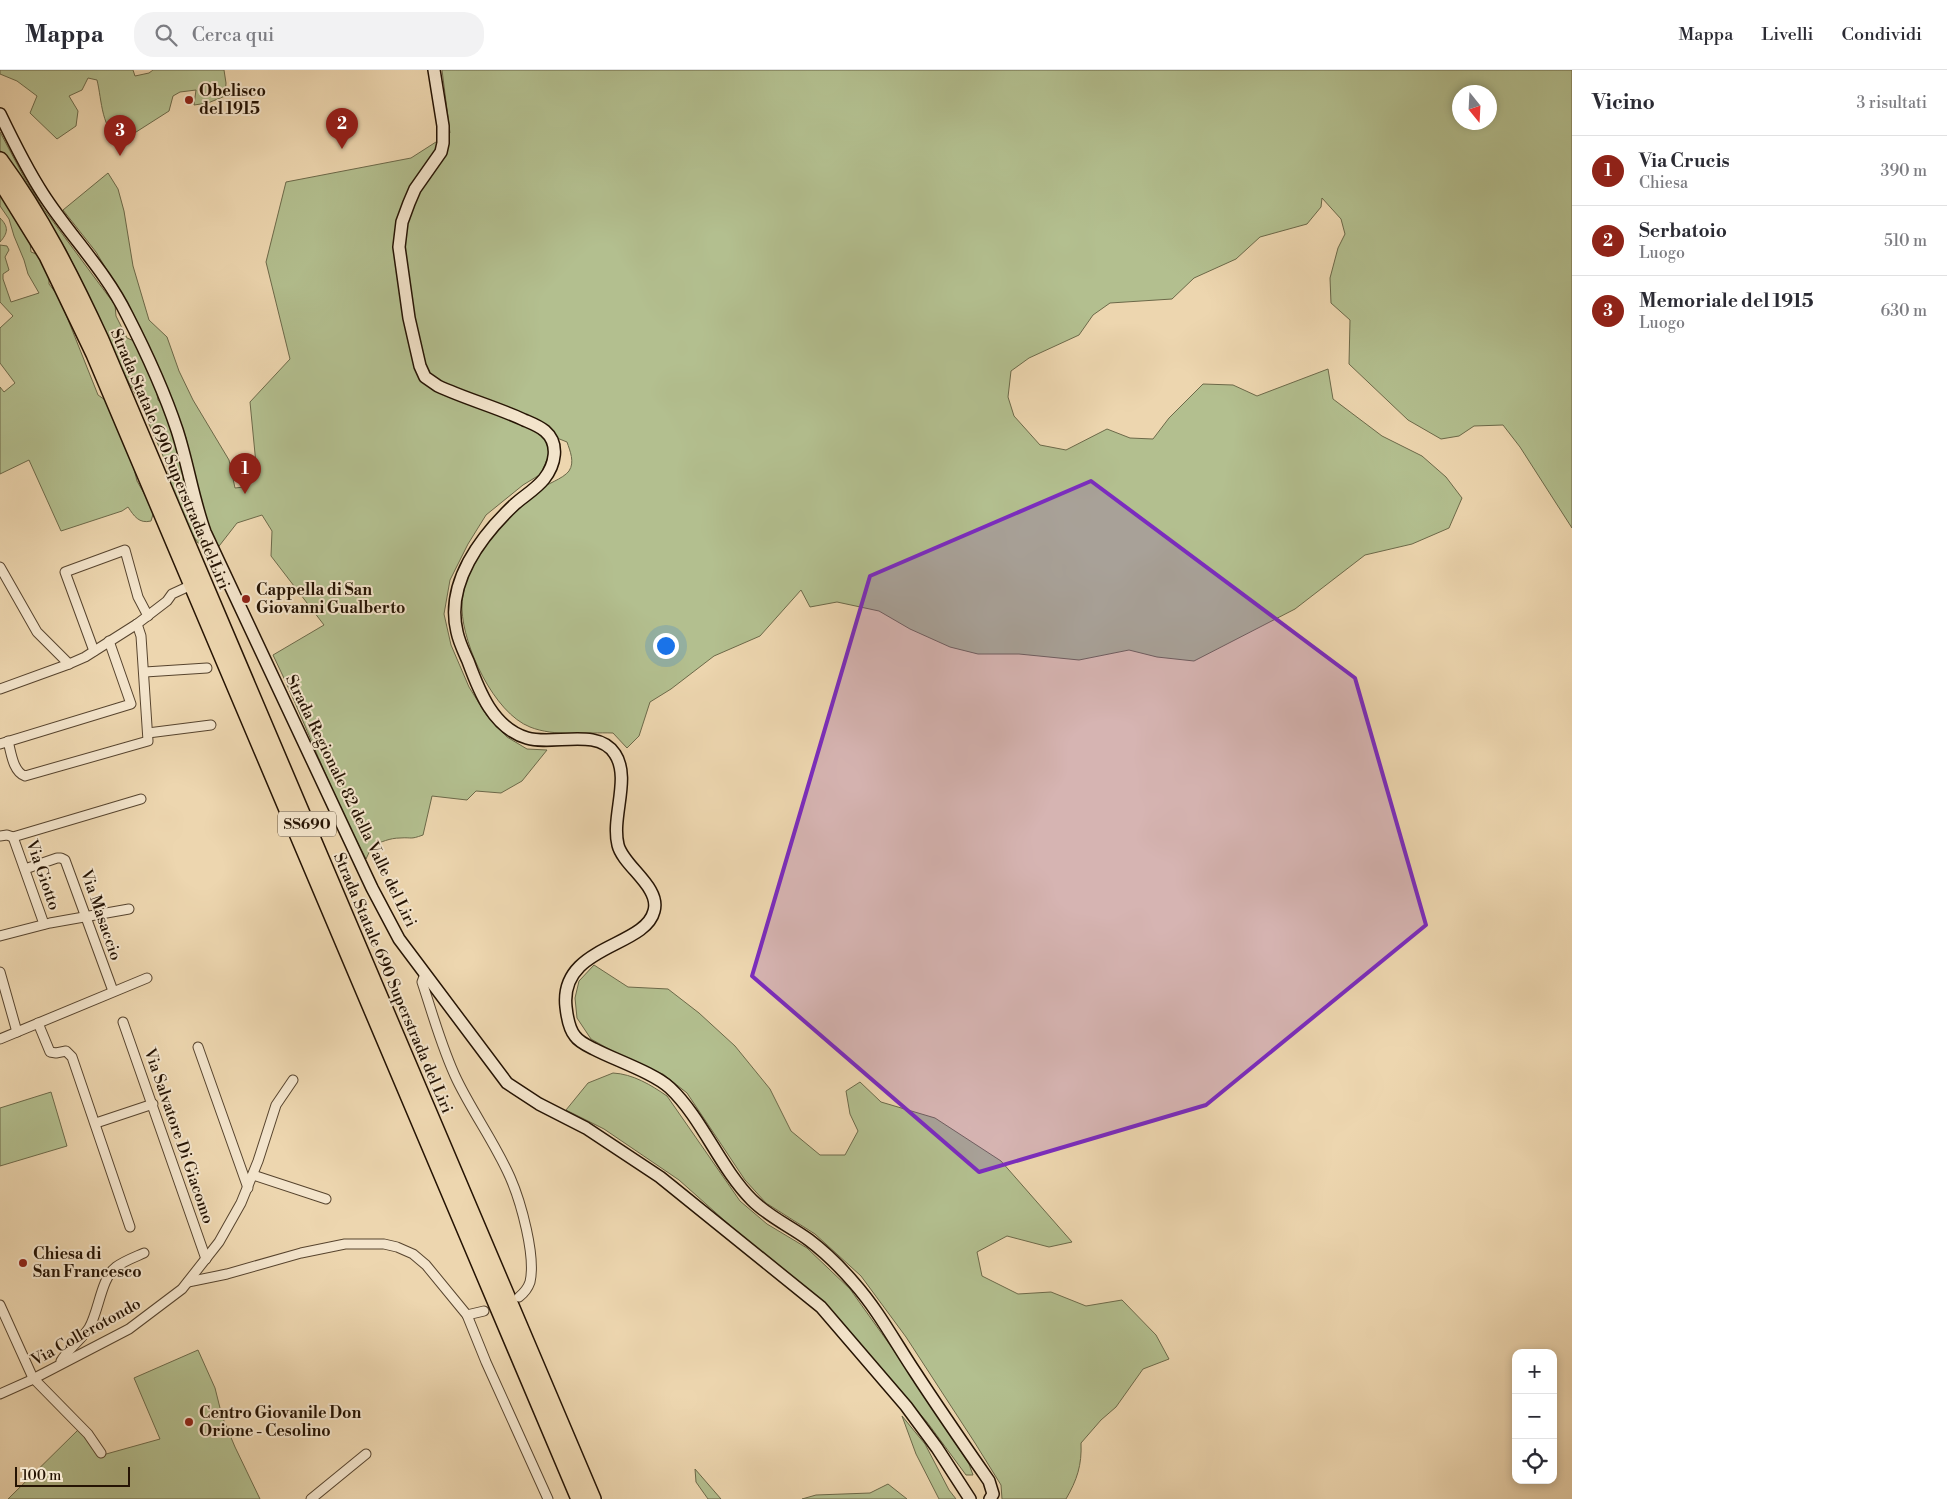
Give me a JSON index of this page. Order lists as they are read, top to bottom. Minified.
{"streets":{"highway":["Strada Statale 690 Superstrada del Liri","SS690"],"main road":["Strada Regionale 82 della Valle del Liri"],"street":["Via Giotto","Via Masaccio","Via Salvatore Di Giacomo","Via Collerotondo"]},"crossings":[["Via Giotto","Via Masaccio"],["Via Salvatore Di Giacomo","Via Collerotondo"]],"places":["Obelisco del 1915","Cappella di San Giovanni Gualberto","Chiesa di San Francesco","Centro Giovanile Don Orione - Cesolino"],"scale_bar":"100 m","north":"bottom","page":{"header":"Mappa","search":"Cerca qui","nav":["Mappa","Livelli","Condividi"],"heading":["Vicino","3 risultati"],"pins":["2","3","1"],"list":[{"mark":"1","name":"Via Crucis","note":"Chiesa","value":"390 m"},{"mark":"2","name":"Serbatoio","note":"Luogo","value":"510 m"},{"mark":"3","name":"Memoriale del 1915","note":"Luogo","value":"630 m"}],"map_buttons":["+","−"],"scale":"100 m"}}
